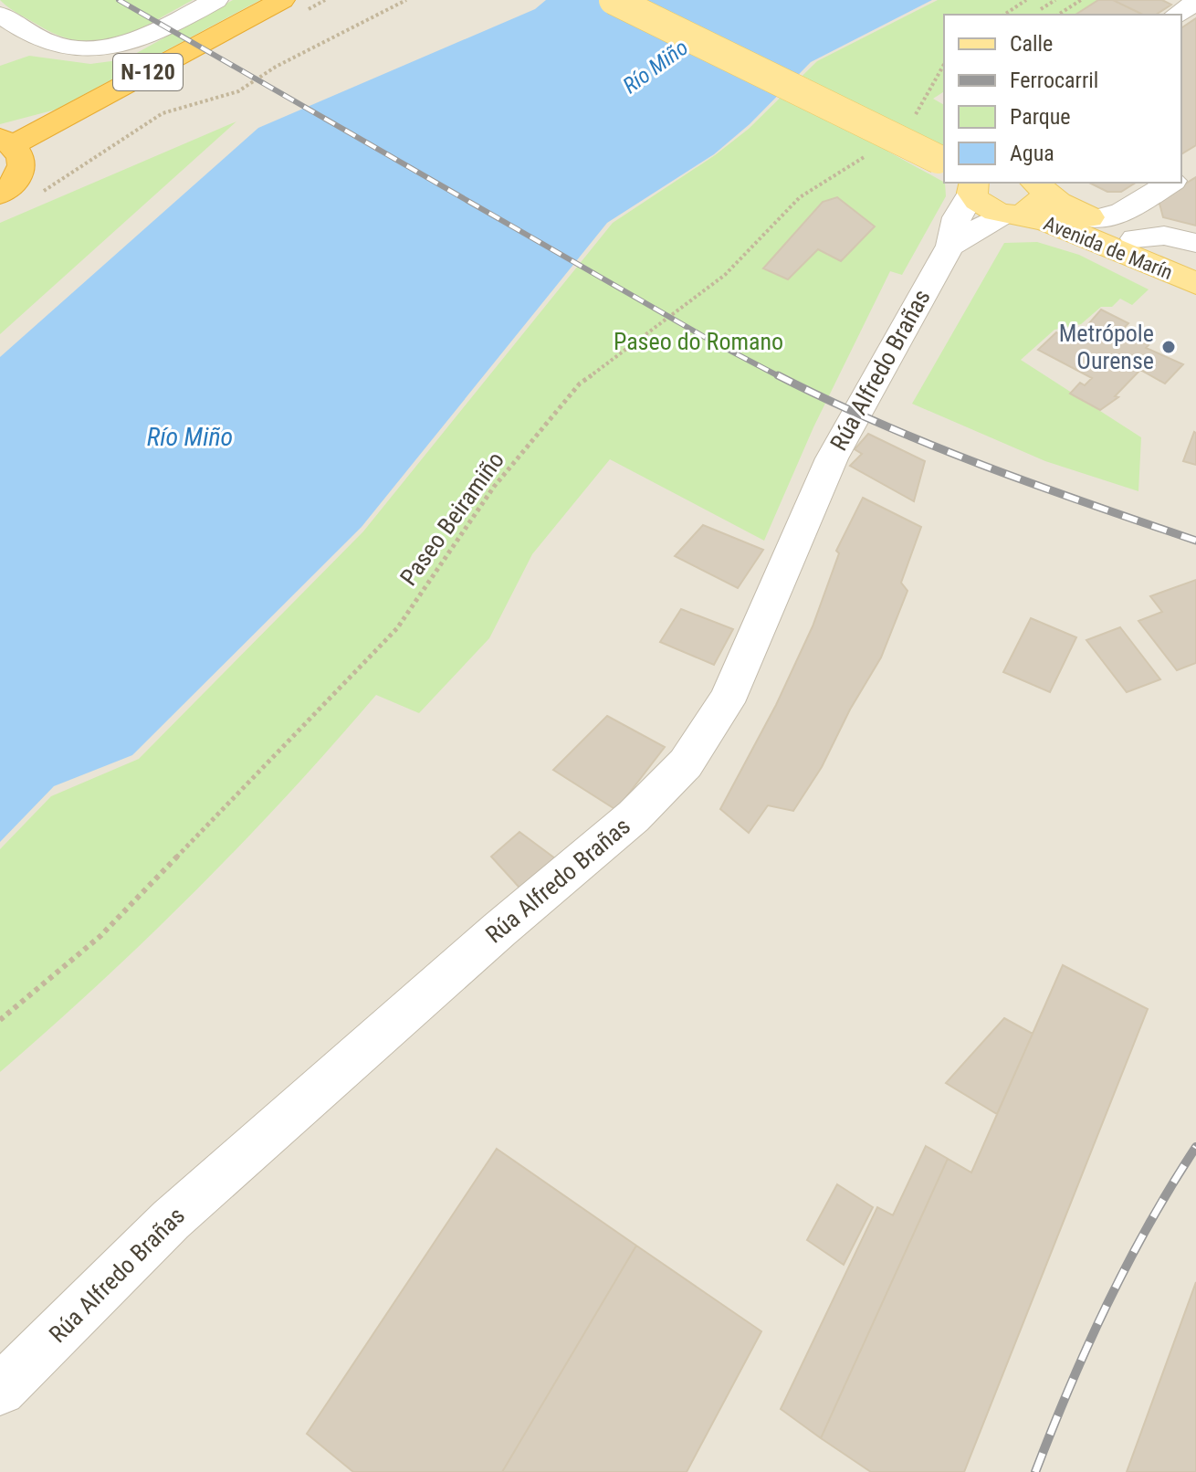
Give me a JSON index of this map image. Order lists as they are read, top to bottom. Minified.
{"streets":{"highway":["N-120"],"main road":["Avenida de Marín"],"street":["Rúa Alfredo Brañas"],"path":["Paseo Beiramiño"]},"crossings":[["Avenida de Marín","Rúa Alfredo Brañas"]],"water":["Río Miño"],"parks":["Paseo do Romano"],"places":["Metrópole Ourense"],"legend":["Calle","Ferrocarril","Parque","Agua"]}
